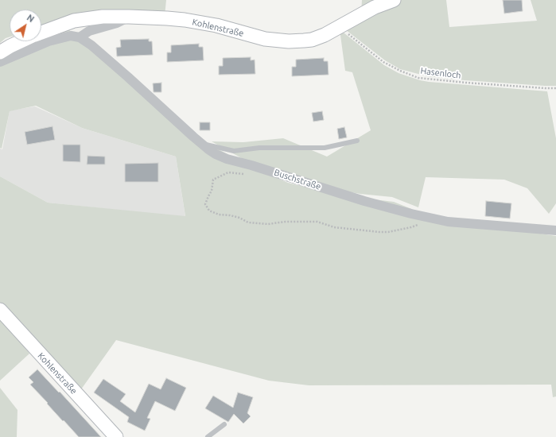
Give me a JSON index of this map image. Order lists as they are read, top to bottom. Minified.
{"streets":{"street":["Kohlenstraße","Buschstraße"],"path":["Hasenloch"]},"crossings":[["Kohlenstraße","Hasenloch"]],"north":"top right"}
